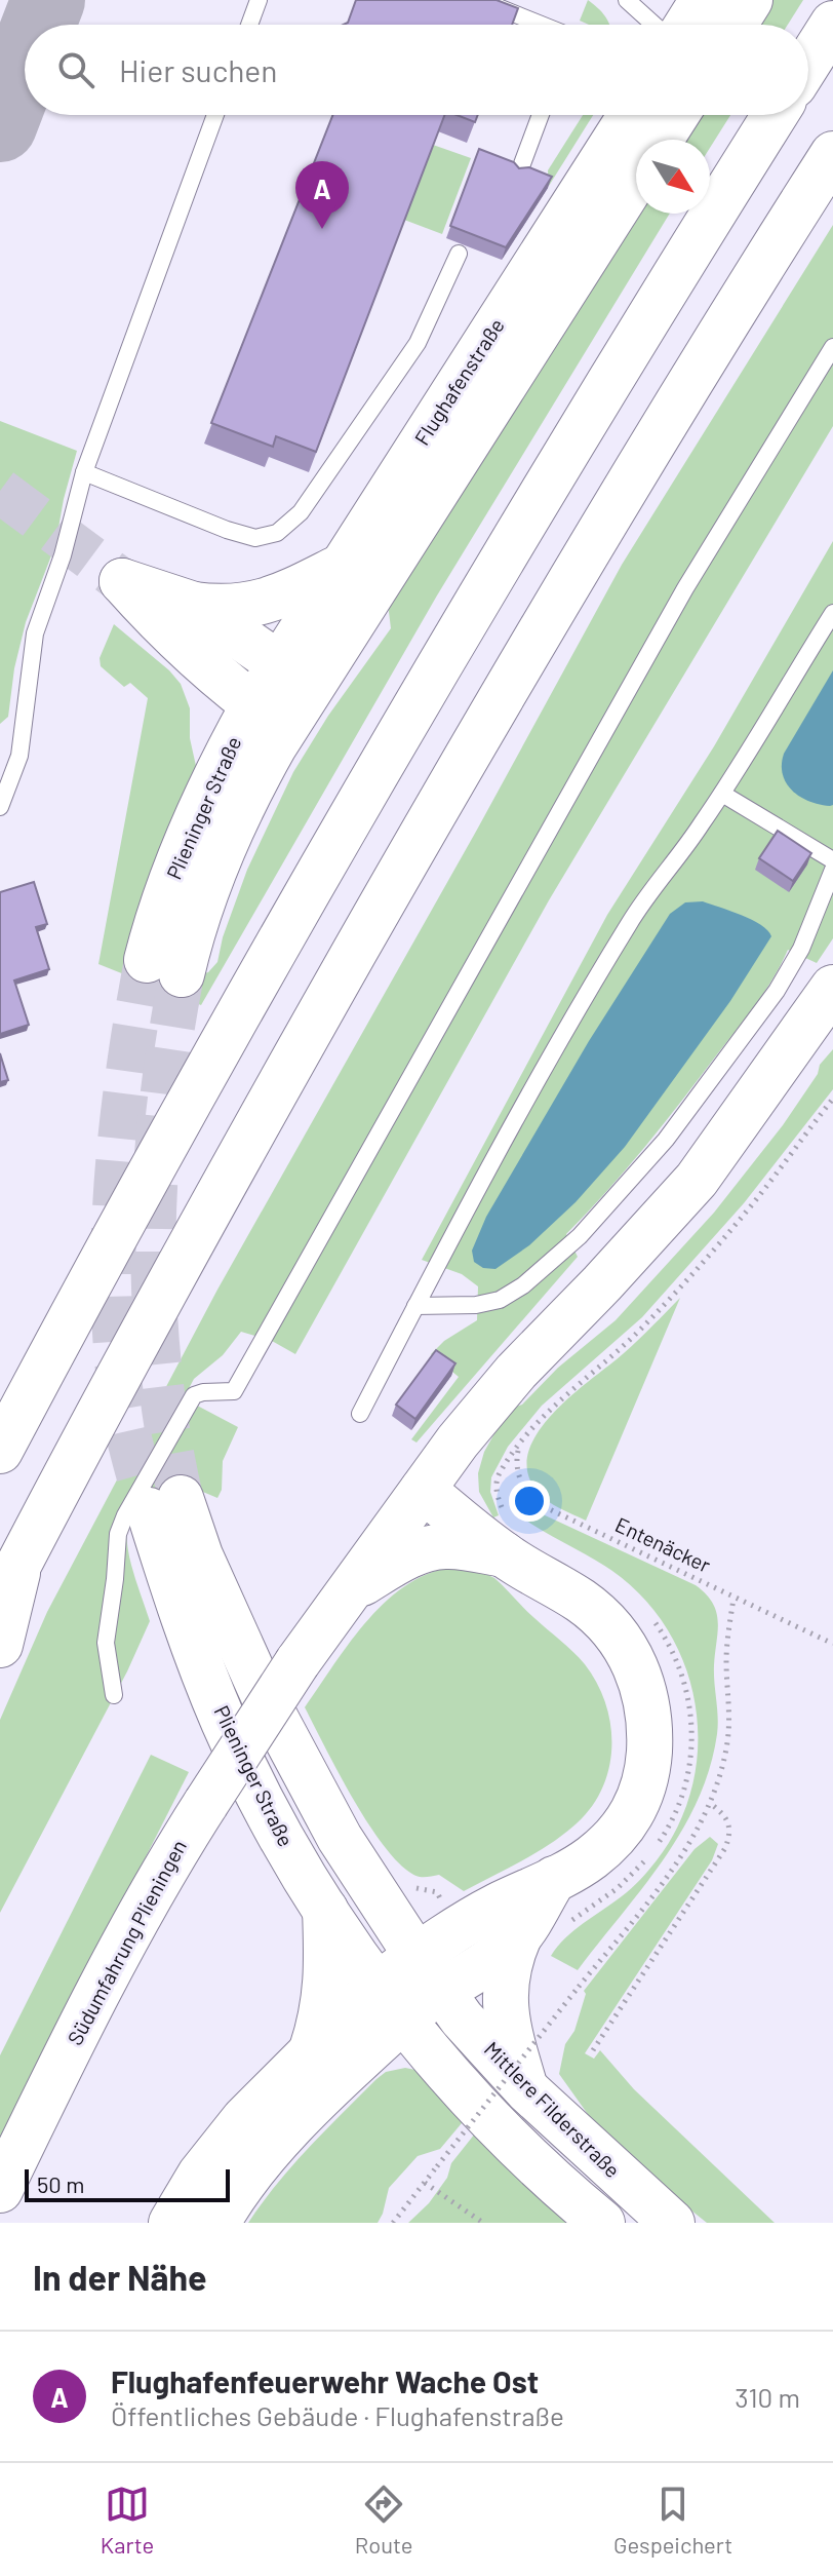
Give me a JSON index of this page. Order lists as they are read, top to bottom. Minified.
{"streets":{"main road":["Flughafenstraße","Plieninger Straße","Südumfahrung Plieningen","Mittlere Filderstraße"],"path":["Entenäcker"]},"crossings":[["Flughafenstraße","Plieninger Straße"],["Plieninger Straße","Mittlere Filderstraße"]],"scale_bar":"50 m","north":"bottom right","page":{"search":"Hier suchen","pins":"A","scale":"50 m","heading":"In der Nähe","list":[{"mark":"A","name":"Flughafenfeuerwehr Wache Ost","note":"Öffentliches Gebäude · Flughafenstraße","value":"310 m"}],"nav":["Karte","Route","Gespeichert"]}}
